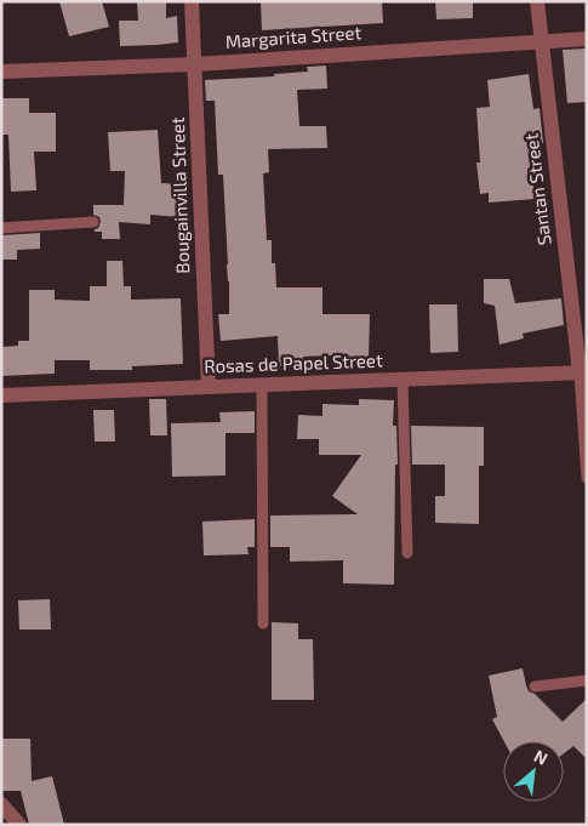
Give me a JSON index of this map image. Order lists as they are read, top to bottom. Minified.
{"streets":{"street":["Margarita Street","Santan Street","Bougainvilla Street","Rosas de Papel Street"]},"crossings":[["Margarita Street","Santan Street"],["Margarita Street","Bougainvilla Street"],["Santan Street","Rosas de Papel Street"],["Bougainvilla Street","Rosas de Papel Street"]],"north":"top right"}
